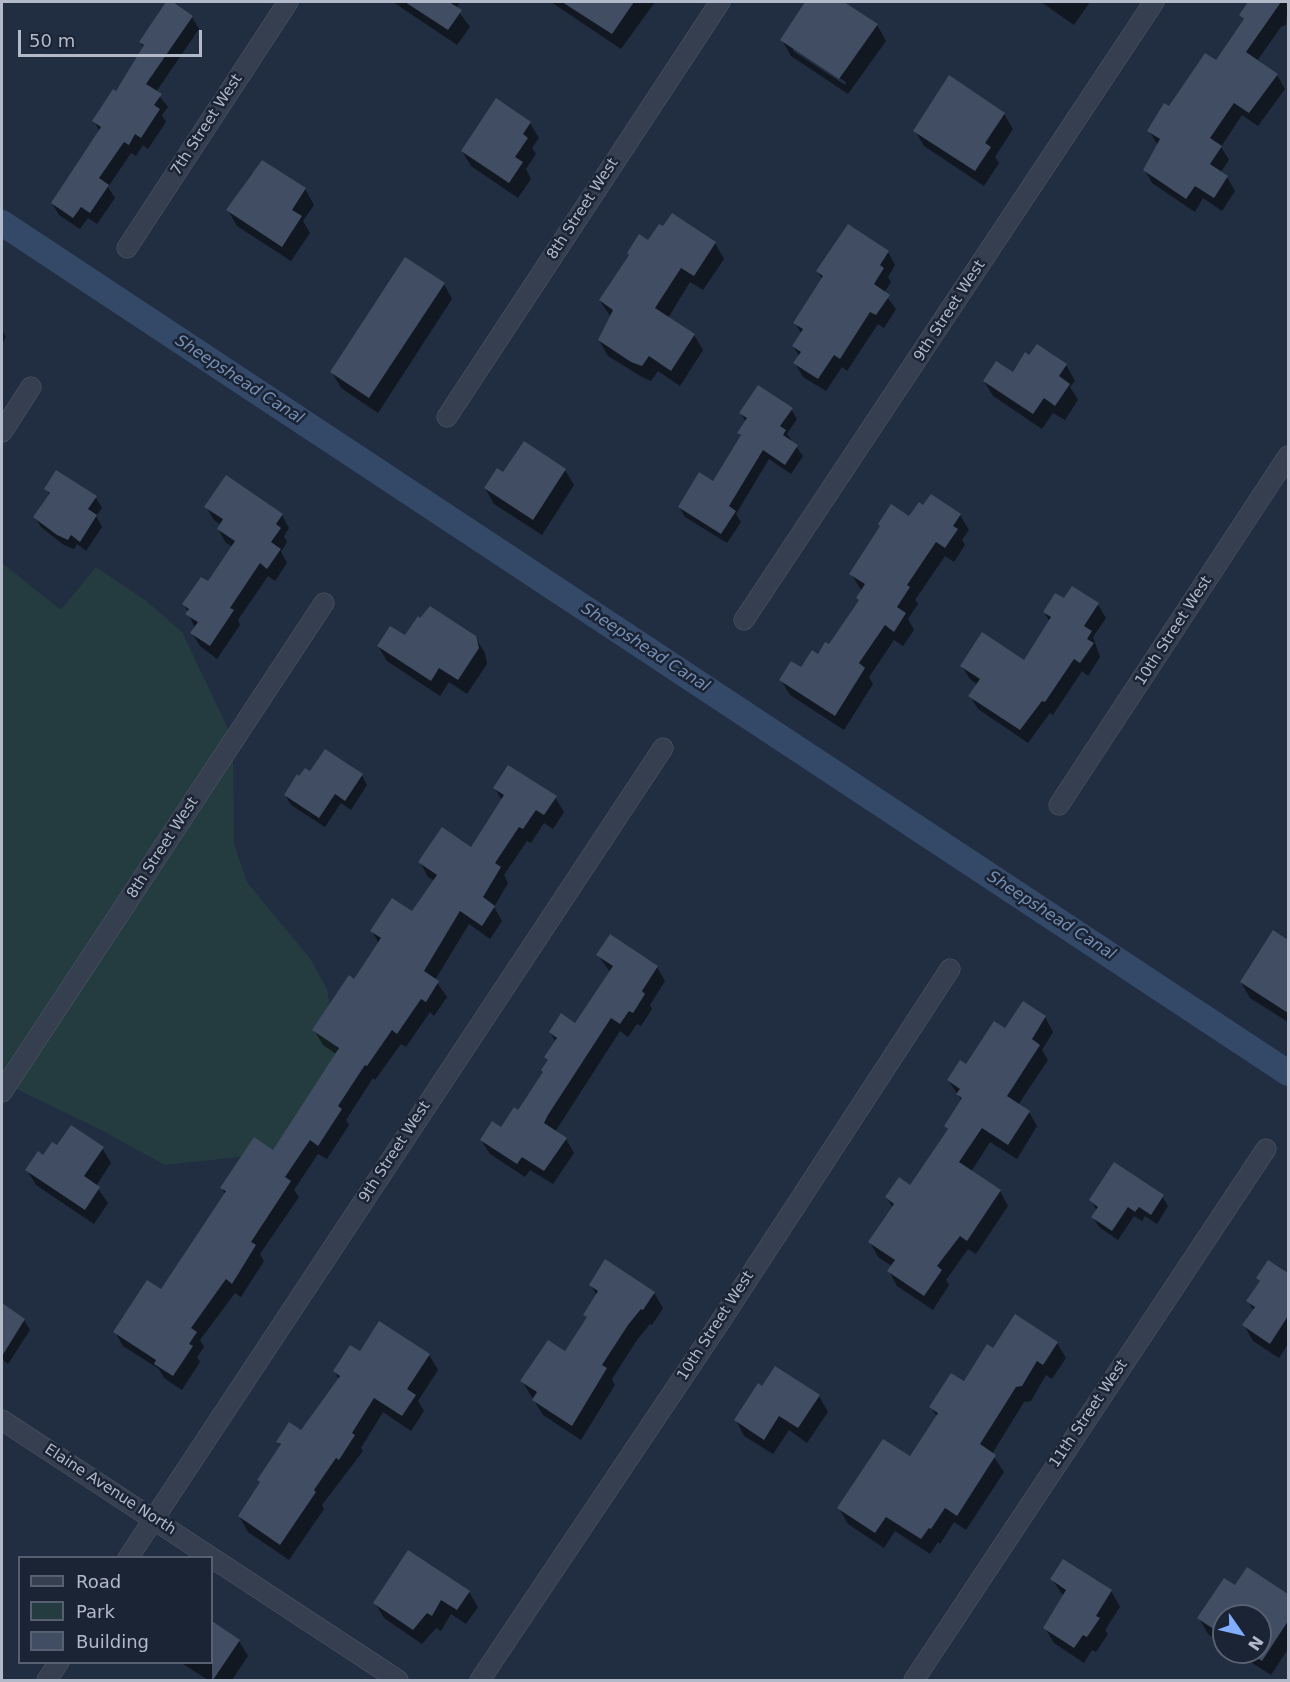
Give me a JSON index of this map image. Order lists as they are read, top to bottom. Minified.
{"streets":{"street":["7th Street West","8th Street West","9th Street West","10th Street West","11th Street West","Elaine Avenue North"]},"crossings":[["9th Street West","Elaine Avenue North"]],"water":["Sheepshead Canal"],"legend":["Road","Park","Building"],"scale_bar":"50 m","north":"bottom right"}
